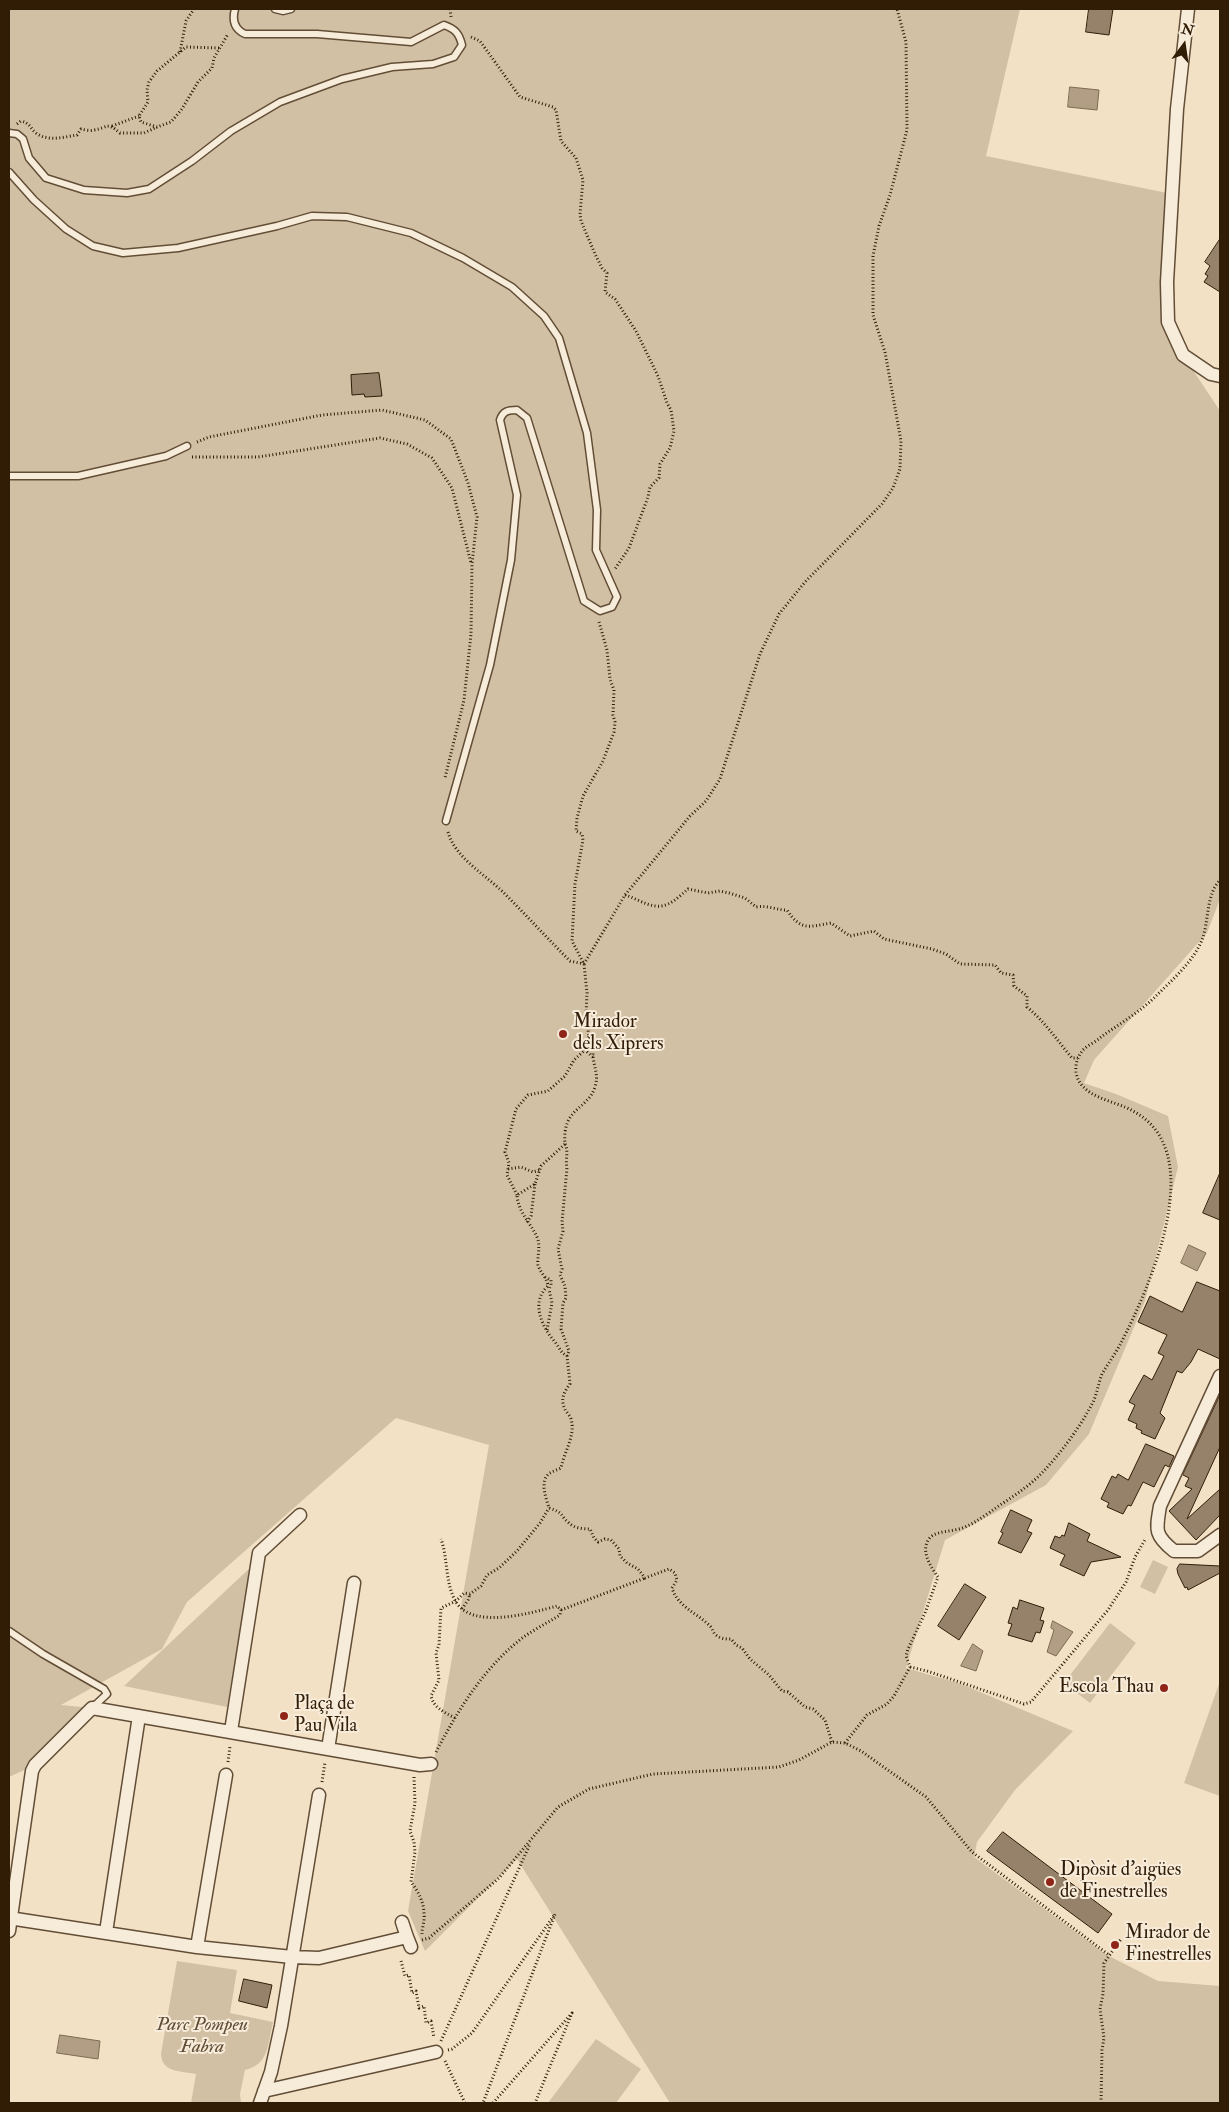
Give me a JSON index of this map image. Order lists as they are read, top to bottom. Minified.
{"parks":["Parc Pompeu Fabra"],"places":["Mirador dels Xiprers","Escola Thau","Plaça de Pau Vila","Dipòsit d'aigües de Finestrelles","Mirador de Finestrelles"],"north":"top"}
